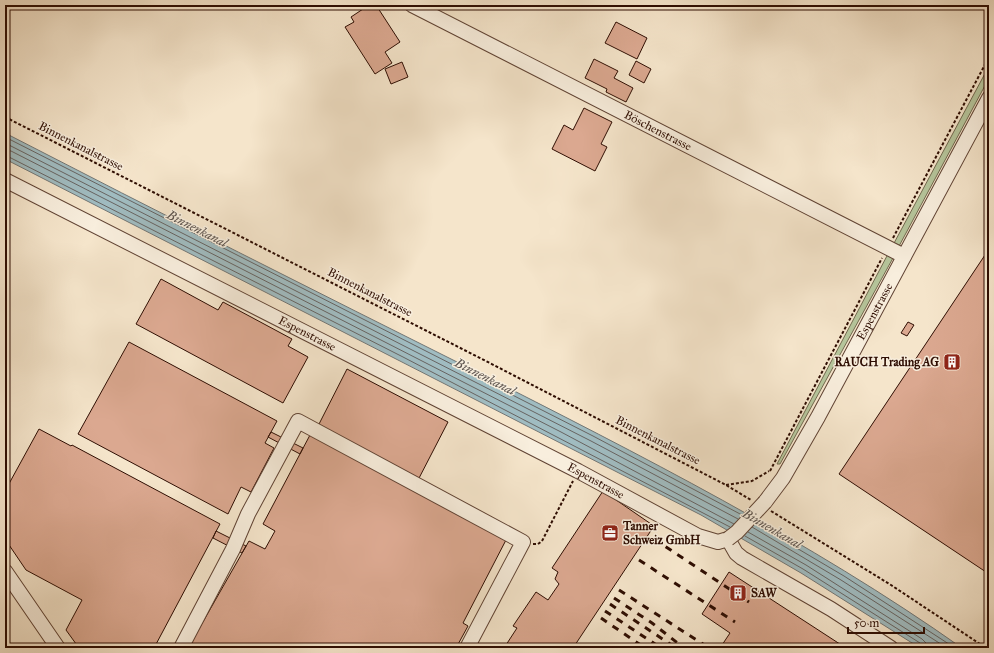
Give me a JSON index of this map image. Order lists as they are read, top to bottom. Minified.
{"streets":{"street":["Böschenstrasse","Espenstrasse"],"path":["Binnenkanalstrasse"]},"crossings":[["Böschenstrasse","Espenstrasse"],["Binnenkanalstrasse","Espenstrasse"]],"water":["Binnenkanal"],"places":{"building":["RAUCH Trading AG","SAW"],"office":["Tanner Schweiz GmbH"]},"scale_bar":"50 m"}
